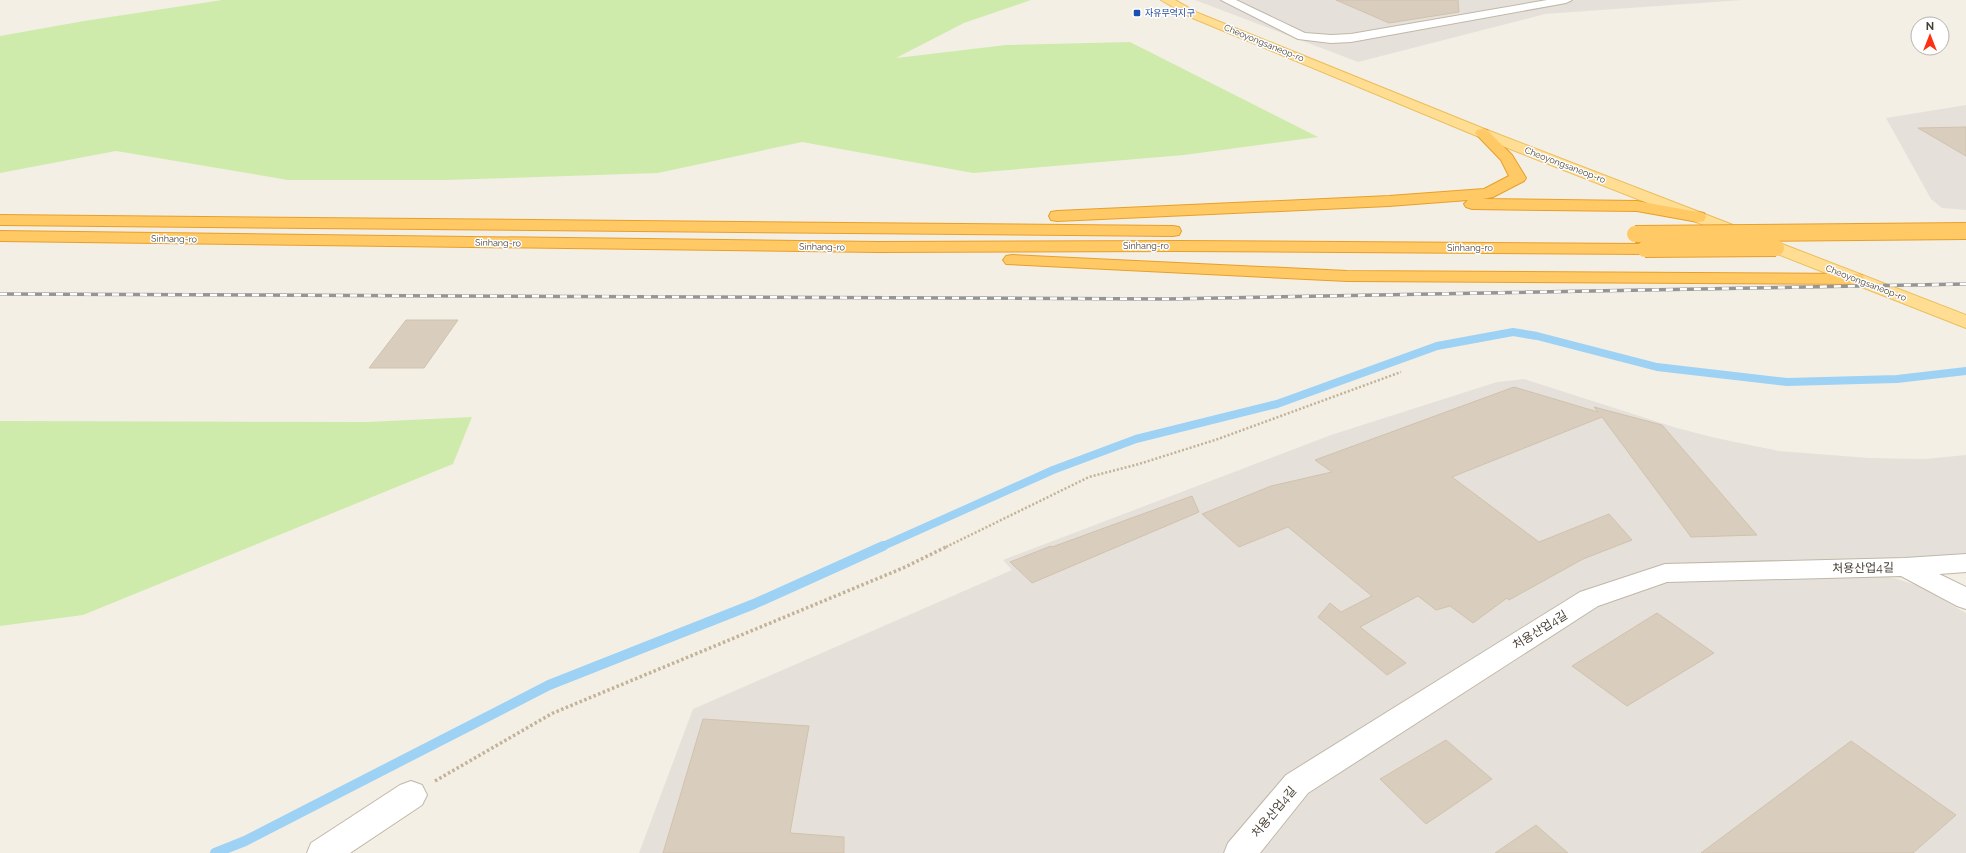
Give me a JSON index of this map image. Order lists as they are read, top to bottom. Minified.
{"streets":{"highway":["Sinhang-ro"],"main road":["Cheoyongsaneop-ro"],"street":["처용산업4길"]},"places":{"transit":["자유무역지구"]},"north":"top"}
